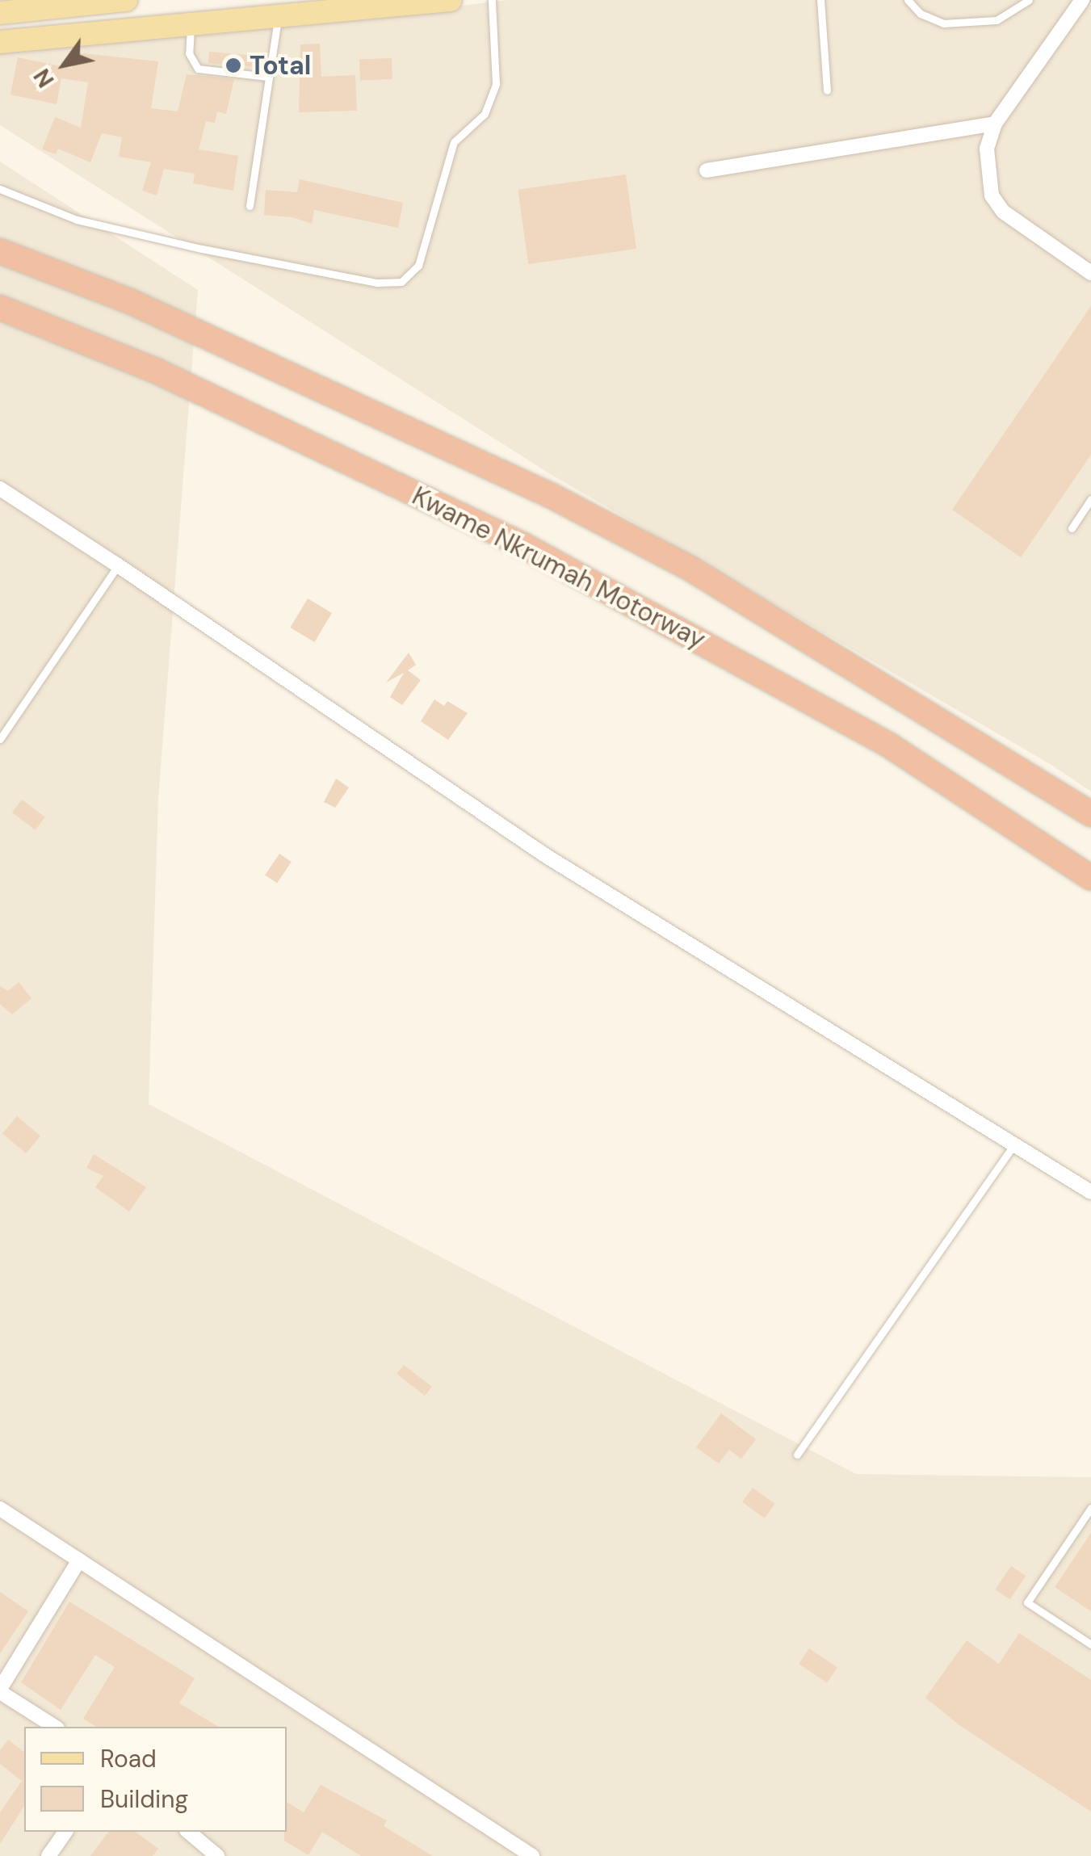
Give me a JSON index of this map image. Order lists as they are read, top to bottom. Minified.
{"streets":{"highway":["Kwame Nkrumah Motorway"]},"places":["Total"],"legend":["Road","Building"],"north":"bottom left"}
